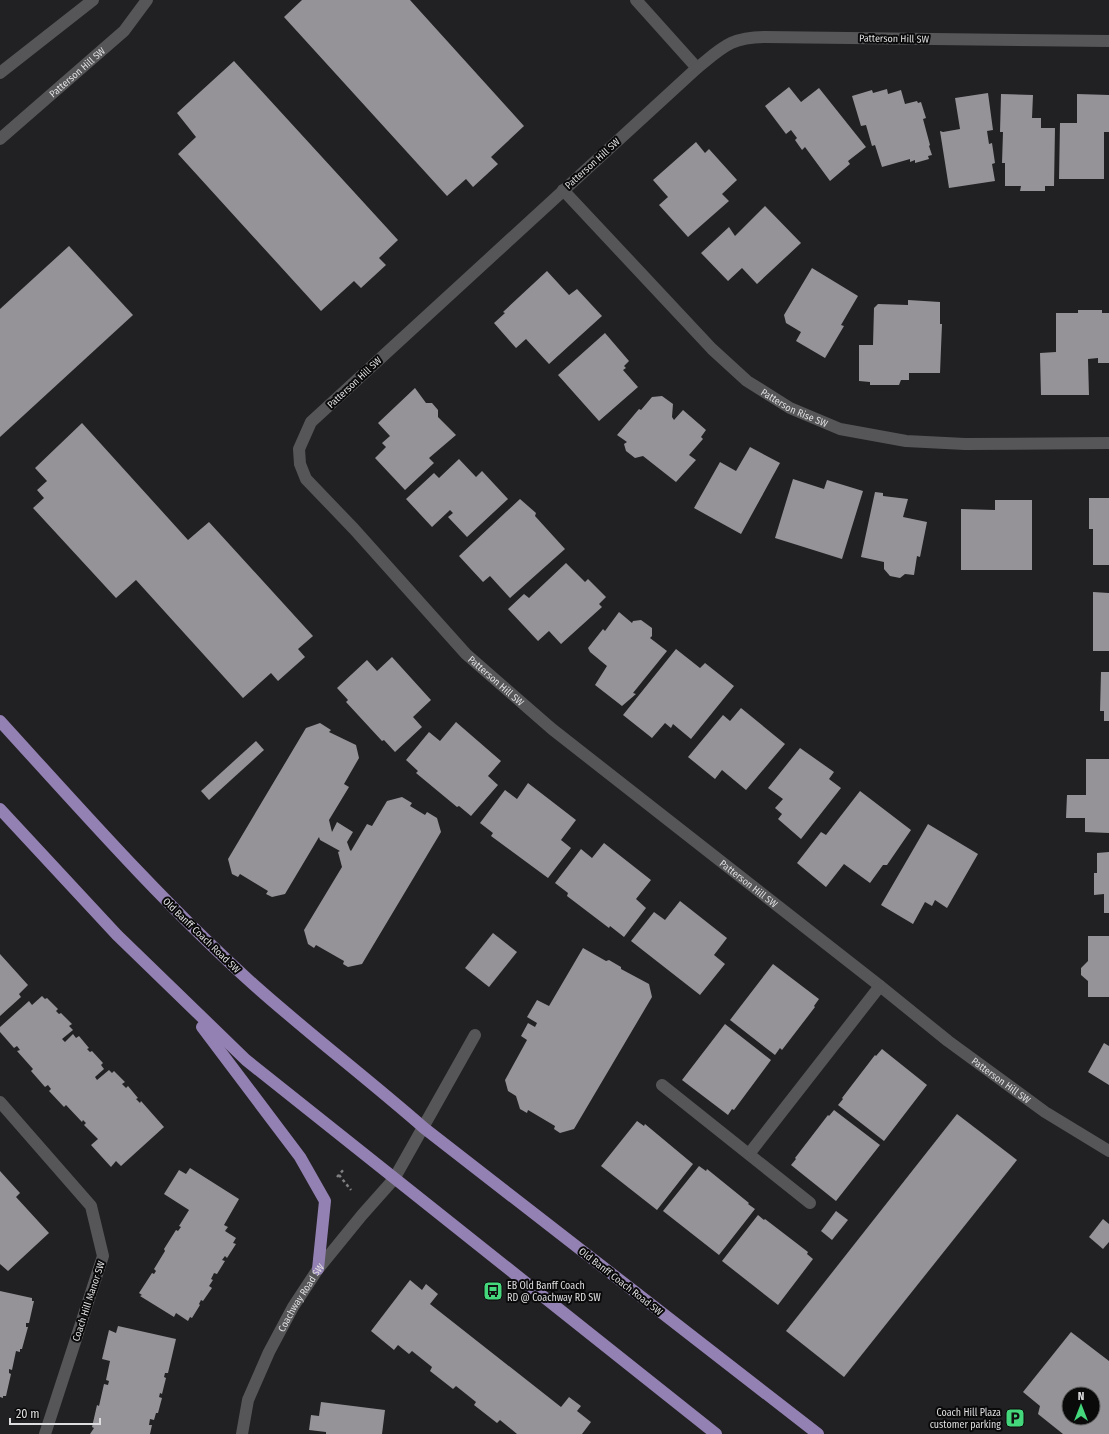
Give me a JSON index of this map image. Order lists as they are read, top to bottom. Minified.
{"streets":{"main road":["Old Banff Coach Road SW"],"street":["Patterson Hill SW","Patterson Rise SW","Coachway Road SW","Coach Hill Manor SW"]},"crossings":[["Patterson Hill SW","Patterson Rise SW"]],"places":{"bus stop":["EB Old Banff Coach RD @ Coachway RD SW"],"parking":["Coach Hill Plaza customer parking"]},"scale_bar":"20 m","north":"top"}
